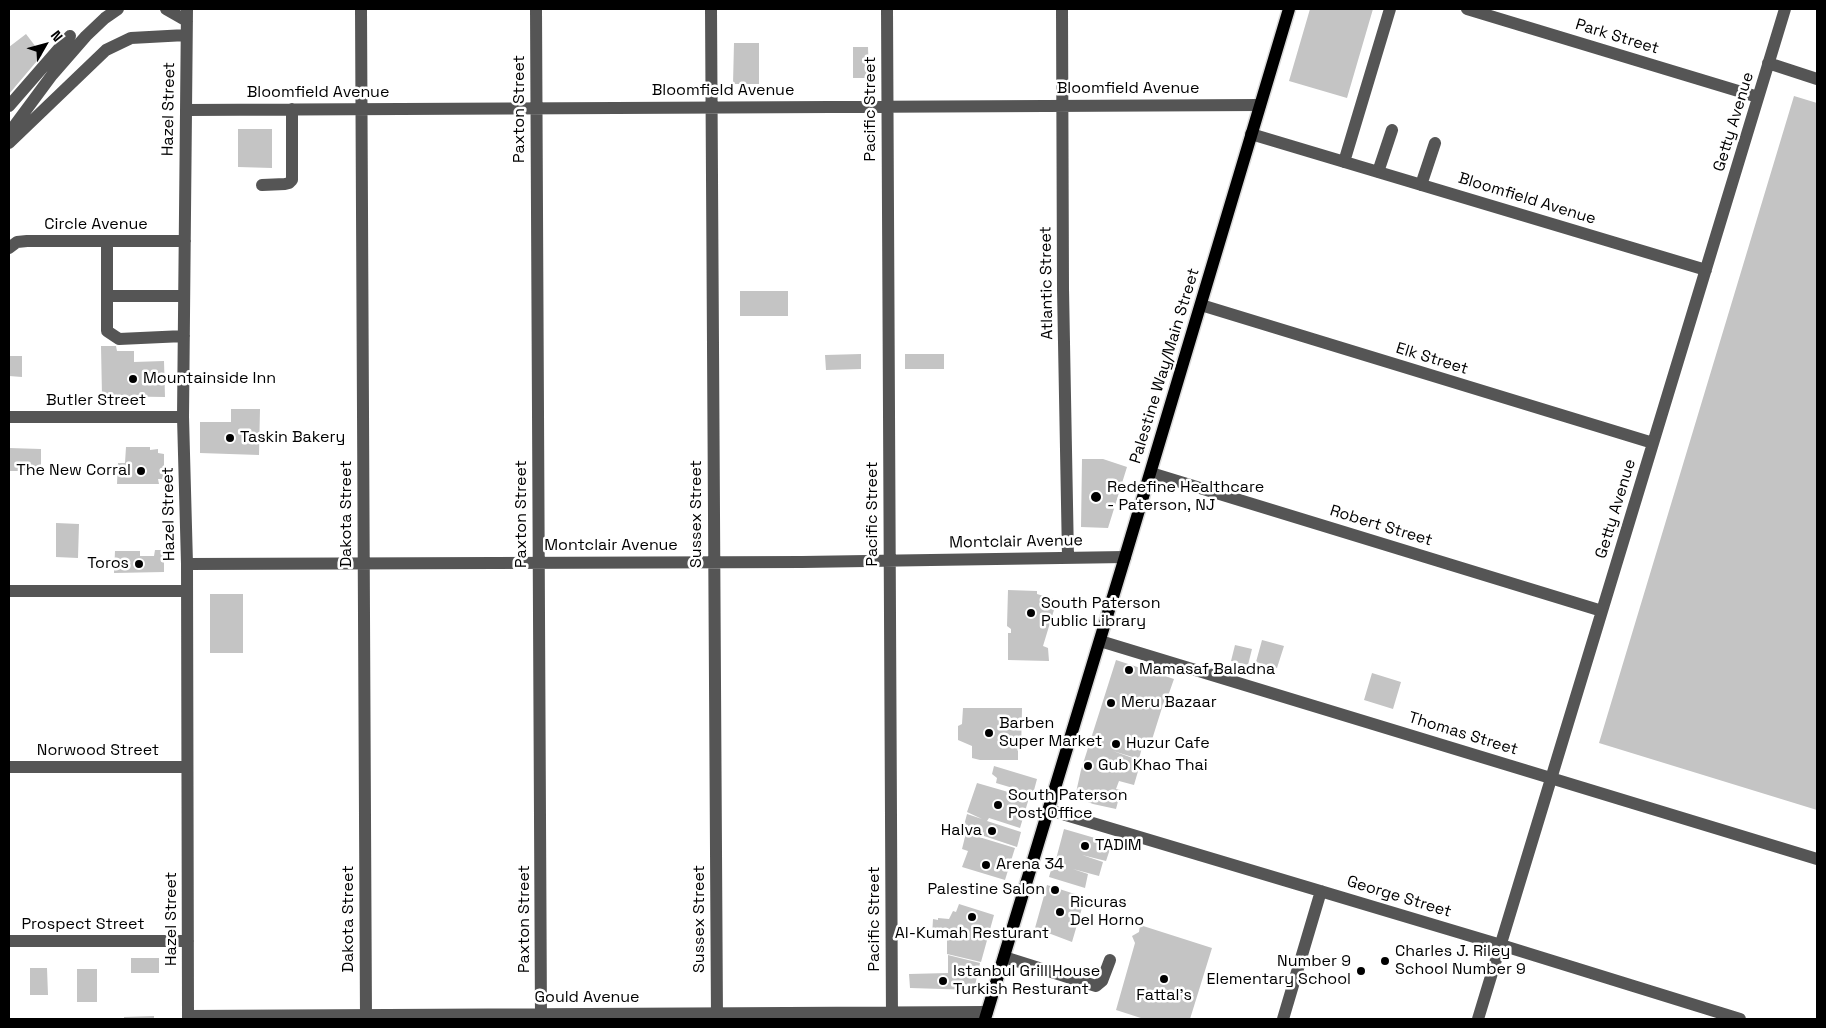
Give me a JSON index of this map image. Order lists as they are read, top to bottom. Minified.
{"streets":{"main road":["Palestine Way/Main Street"],"street":["Park Street","Bloomfield Avenue","Hazel Street","Paxton Street","Pacific Street","Getty Avenue","Circle Avenue","Atlantic Street","Elk Street","Butler Street","Dakota Street","Sussex Street","Robert Street","Montclair Avenue","Thomas Street","Norwood Street","George Street","Prospect Street","Gould Avenue"]},"crossings":[["Park Street","Getty Avenue"],["Bloomfield Avenue","Hazel Street"],["Bloomfield Avenue","Paxton Street"],["Bloomfield Avenue","Pacific Street"],["Bloomfield Avenue","Getty Avenue"],["Bloomfield Avenue","Atlantic Street"],["Bloomfield Avenue","Palestine Way/Main Street"],["Bloomfield Avenue","Dakota Street"],["Bloomfield Avenue","Sussex Street"],["Hazel Street","Circle Avenue"],["Hazel Street","Butler Street"],["Hazel Street","Montclair Avenue"],["Hazel Street","Norwood Street"],["Hazel Street","Prospect Street"],["Hazel Street","Gould Avenue"],["Paxton Street","Montclair Avenue"],["Paxton Street","Gould Avenue"],["Pacific Street","Montclair Avenue"],["Pacific Street","Gould Avenue"],["Getty Avenue","Elk Street"],["Getty Avenue","Robert Street"],["Getty Avenue","Thomas Street"],["Getty Avenue","George Street"],["Atlantic Street","Montclair Avenue"],["Elk Street","Palestine Way/Main Street"],["Palestine Way/Main Street","Robert Street"],["Palestine Way/Main Street","Montclair Avenue"],["Palestine Way/Main Street","Thomas Street"],["Palestine Way/Main Street","George Street"],["Palestine Way/Main Street","Gould Avenue"],["Dakota Street","Montclair Avenue"],["Dakota Street","Gould Avenue"],["Sussex Street","Montclair Avenue"],["Sussex Street","Gould Avenue"]],"places":["Mountainside Inn","Taskin Bakery","The New Corral","Redefine Healthcare - Paterson, NJ","Toros","South Paterson Public Library","Mamasaf Baladna","Meru Bazaar","Barben Super Market","Huzur Cafe","Gub Khao Thai","South Paterson Post Office","Halva","TADIM","Arena 34","Palestine Salon","Ricuras Del Horno","Al-Kumah Resturant","Charles J. Riley School Number 9","Number 9 Elementary School","Fattal's","Istanbul Grill House Turkish Resturant"],"north":"top right"}
